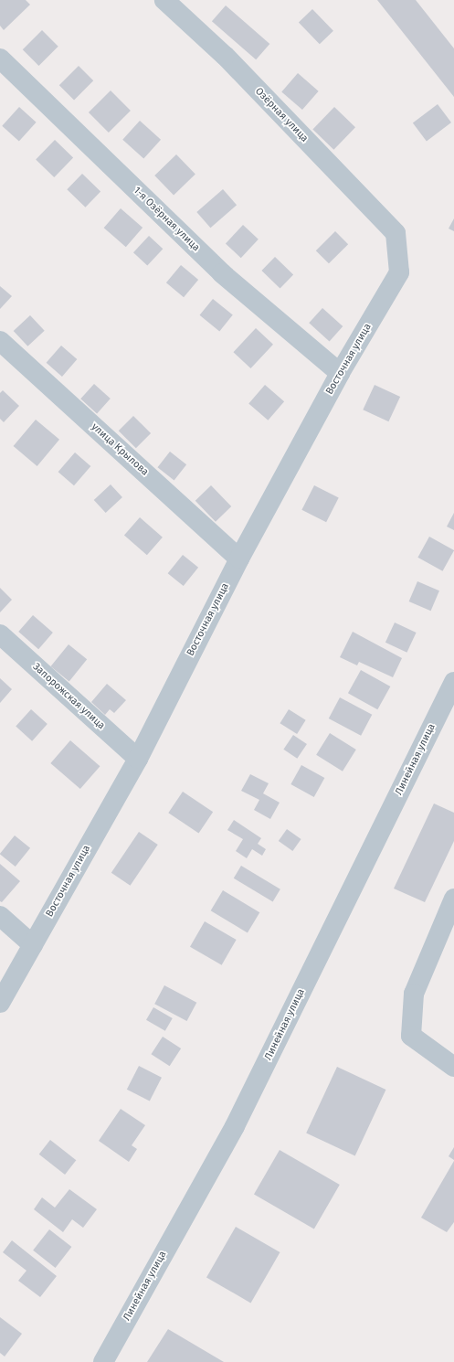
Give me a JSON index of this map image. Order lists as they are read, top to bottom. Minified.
{"streets":{"street":["Озёрная улица","1-я Озёрная улица","Восточная улица","улица Крылова","Запорожская улица","Линейная улица"]},"crossings":[["Озёрная улица","Восточная улица"],["1-я Озёрная улица","Восточная улица"],["Восточная улица","улица Крылова"],["Восточная улица","Запорожская улица"]]}
